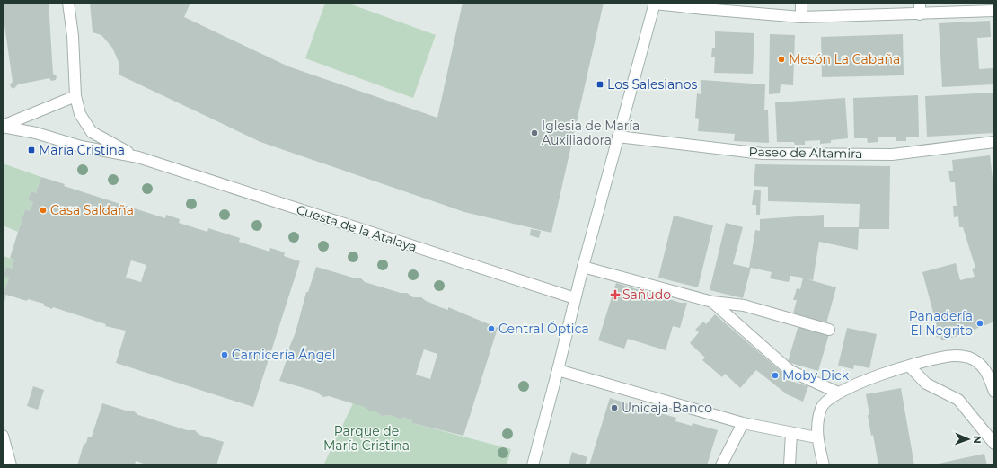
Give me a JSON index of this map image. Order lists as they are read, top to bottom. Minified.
{"streets":{"street":["Paseo de Altamira","Cuesta de la Atalaya"]},"parks":["Parque de María Cristina"],"places":{"other":["Mesón La Cabaña","Iglesia de María Auxiliadora","Casa Saldaña","Panadería El Negrito","Central Óptica","Carnicería Ángel","Moby Dick","Unicaja Banco"],"transit":["Los Salesianos","María Cristina"],"health":["Sañudo"]},"north":"right"}
